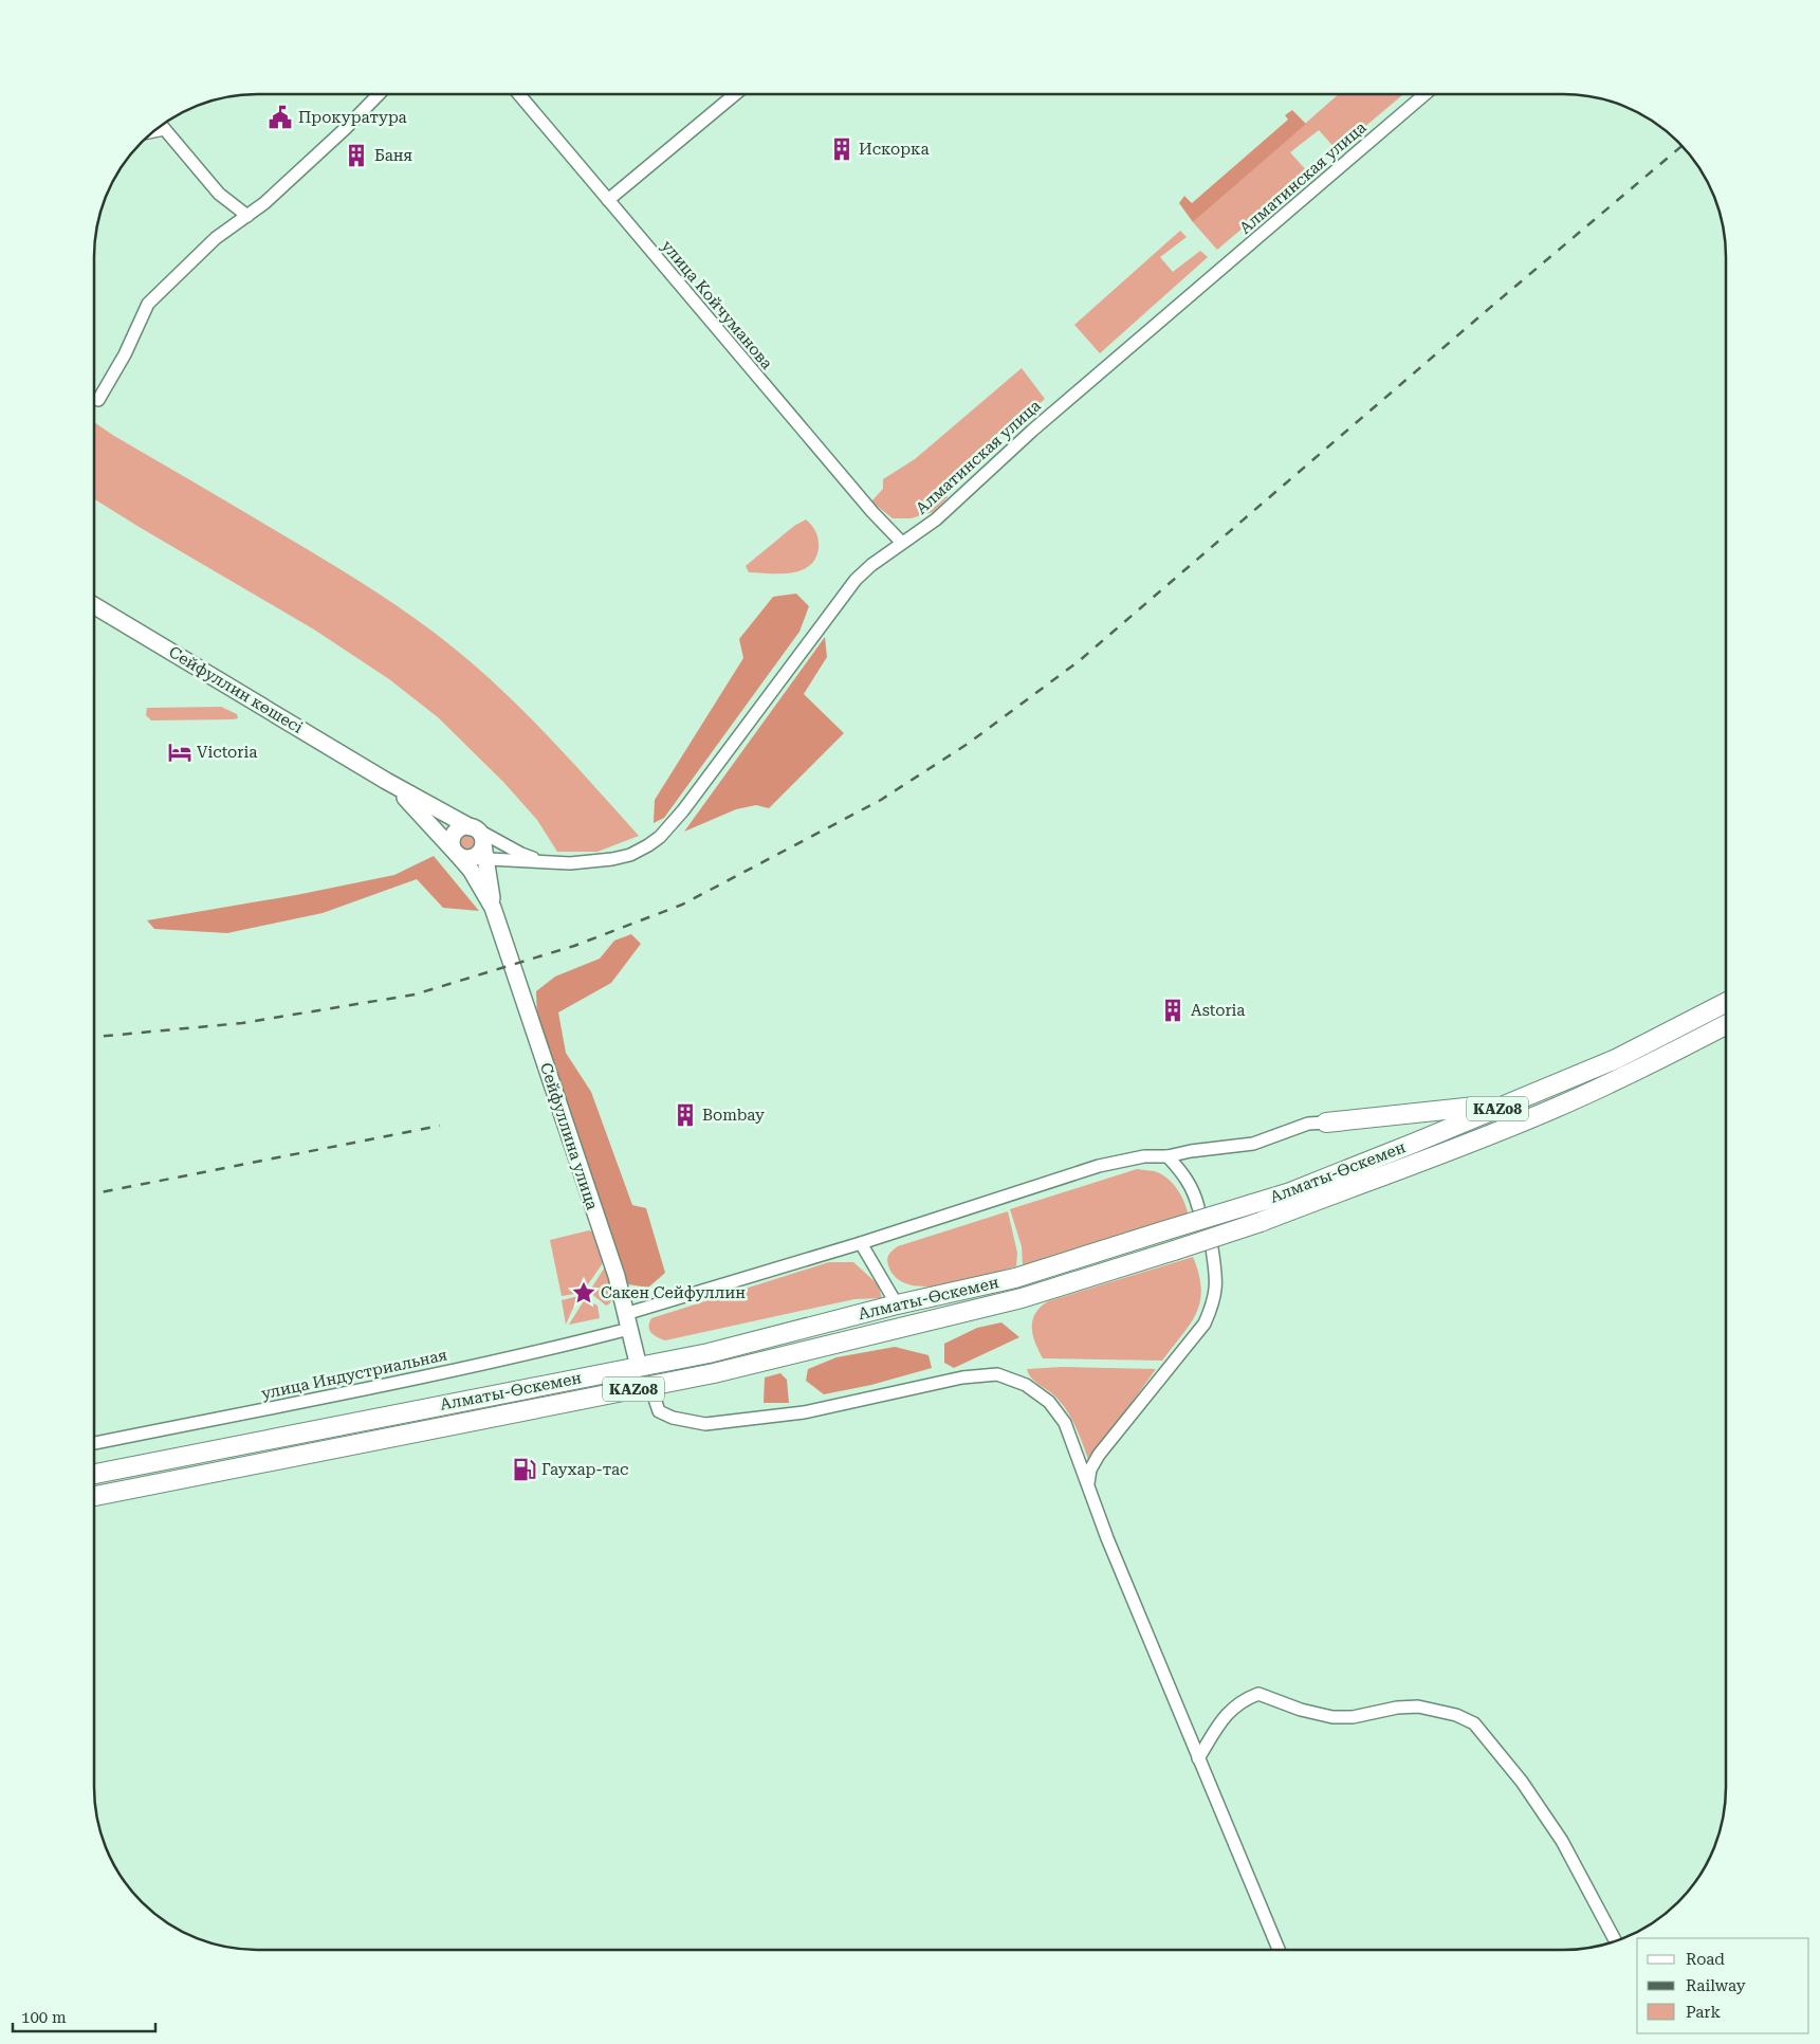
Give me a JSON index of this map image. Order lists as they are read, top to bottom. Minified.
{"streets":{"highway":["KAZ08","Алматы-Өскемен"],"main road":["Сейфуллин көшесі","Сейфуллина улица"],"street":["Алматинская улица","улица Койчуманова","улица Индустриальная"]},"crossings":[["Алматинская улица","улица Койчуманова"],["Сейфуллина улица","Алматы-Өскемен"],["Сейфуллина улица","улица Индустриальная"]],"places":{"public building":["Прокуратура"],"building":["Искоркa","Баня","Astoria","Bombay"],"hotel":["Victoria"],"place":["Сакен Сейфуллин"],"fuel station":["Гаухар-тас"]},"legend":["Road","Railway","Park"],"scale_bar":"100 m"}
